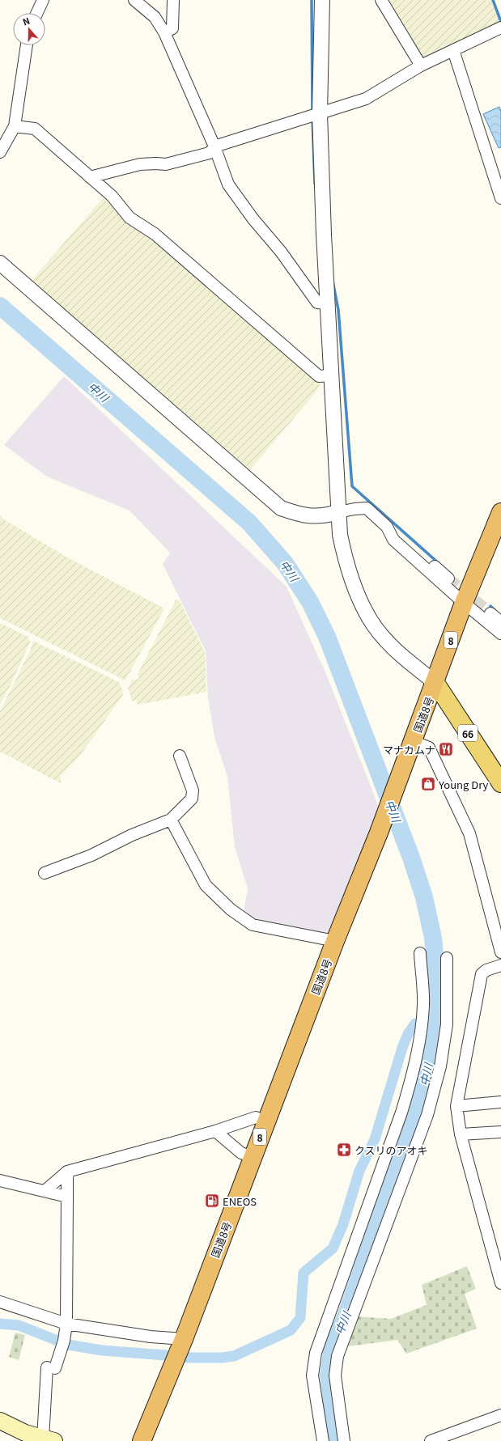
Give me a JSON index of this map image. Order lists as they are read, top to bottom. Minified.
{"streets":{"highway":["8","国道8号"],"main road":["66"]},"crossings":[["国道8号","66"]],"water":["中川"],"places":{"restaurant":["マナカムナ"],"shop":["Young Dry"],"pharmacy":["クスリのアオキ"],"fuel station":["ENEOS"]},"north":"top"}
